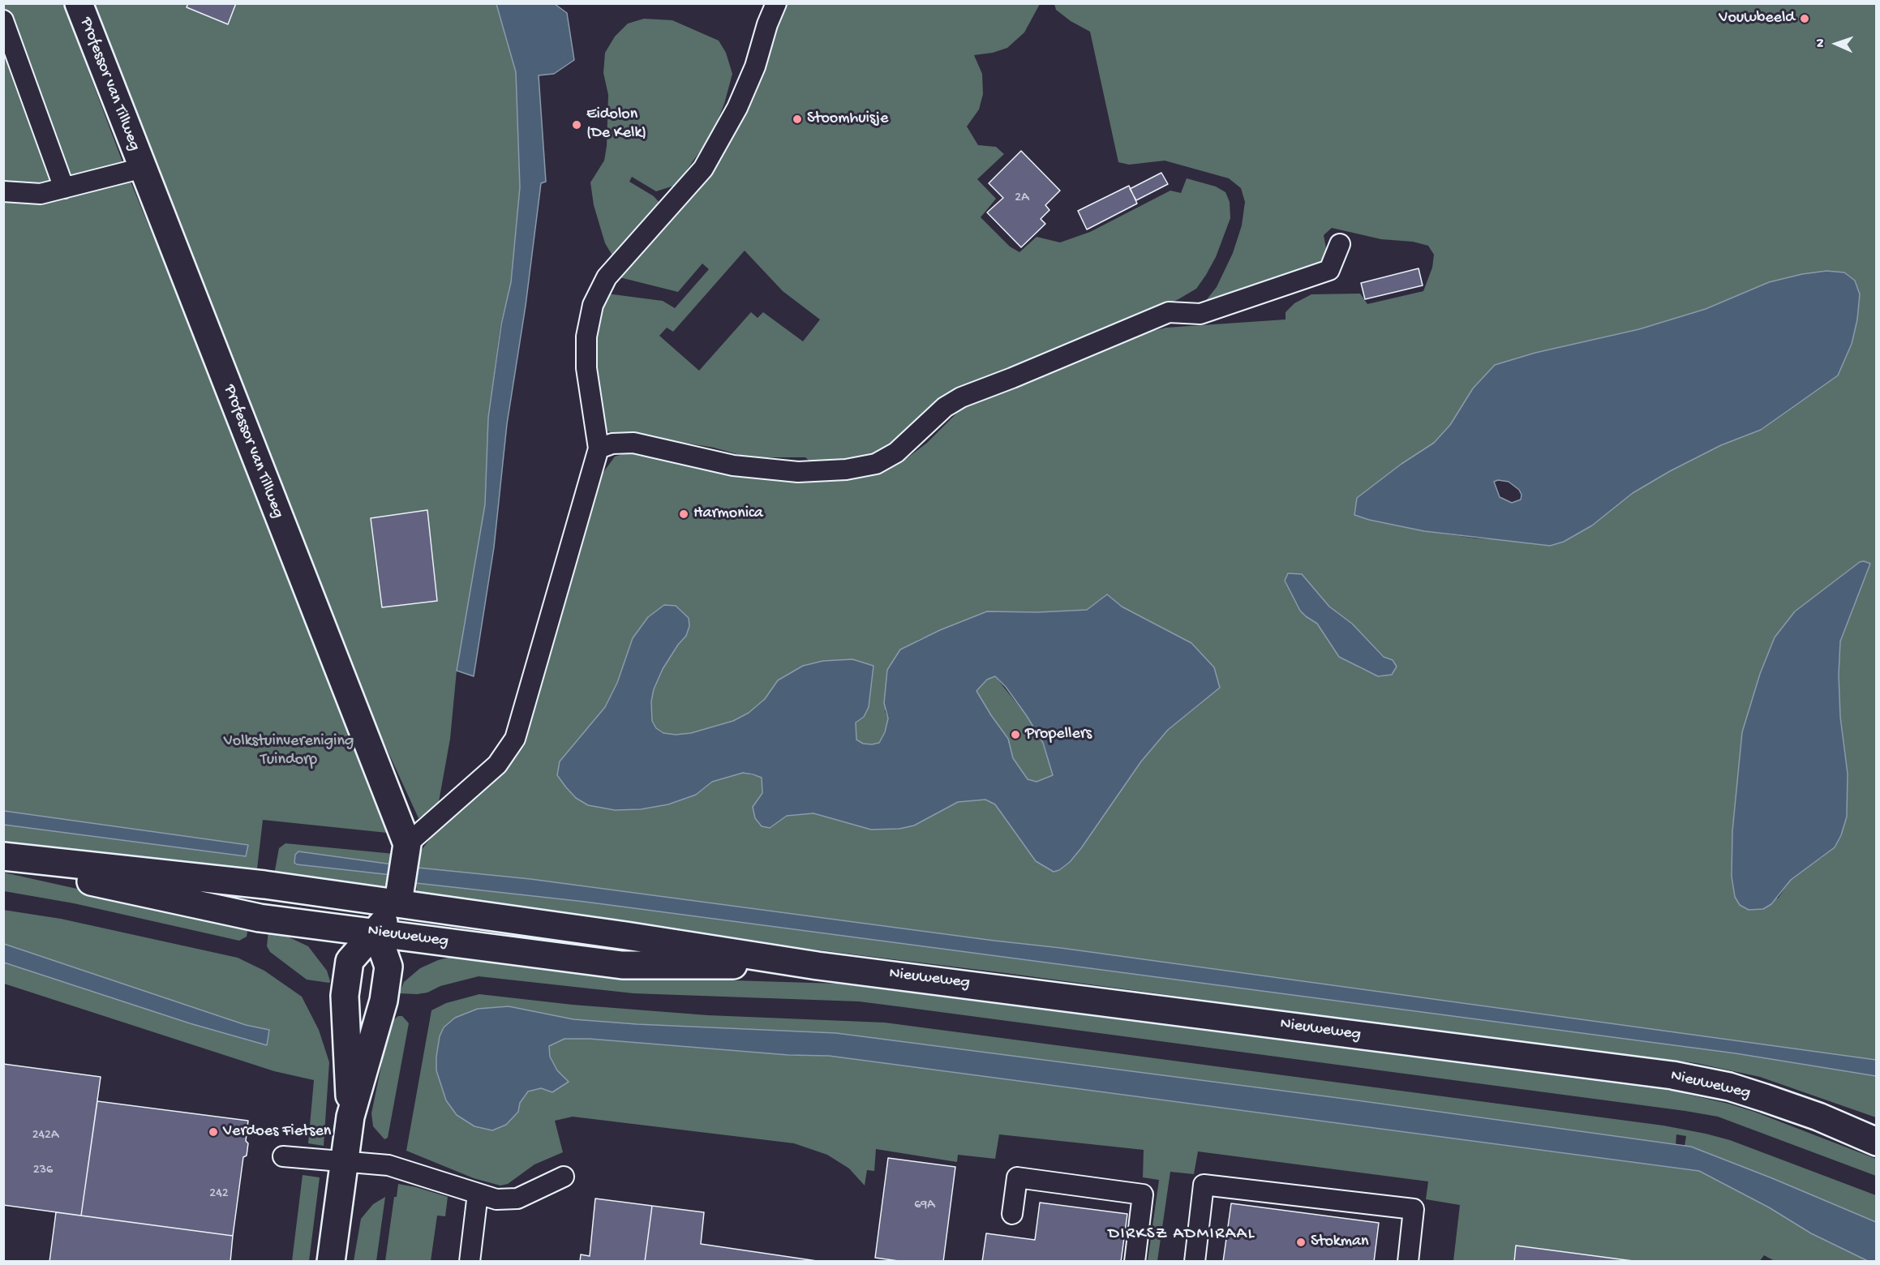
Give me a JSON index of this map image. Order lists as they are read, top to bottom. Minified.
{"streets":{"street":["Professor van Tillweg","Nieuweweg"]},"districts":["DIRKSZ ADMIRAAL"],"parks":["Volkstuinvereniging Tuindorp"],"places":["Vouwbeeld","Stoomhuisje","Eidolon (De Kelk)","Harmonica","Propellers","Verdoes Fietsen","Stokman"],"house_numbers":["2A","242A","236","242","69A"],"north":"left"}
